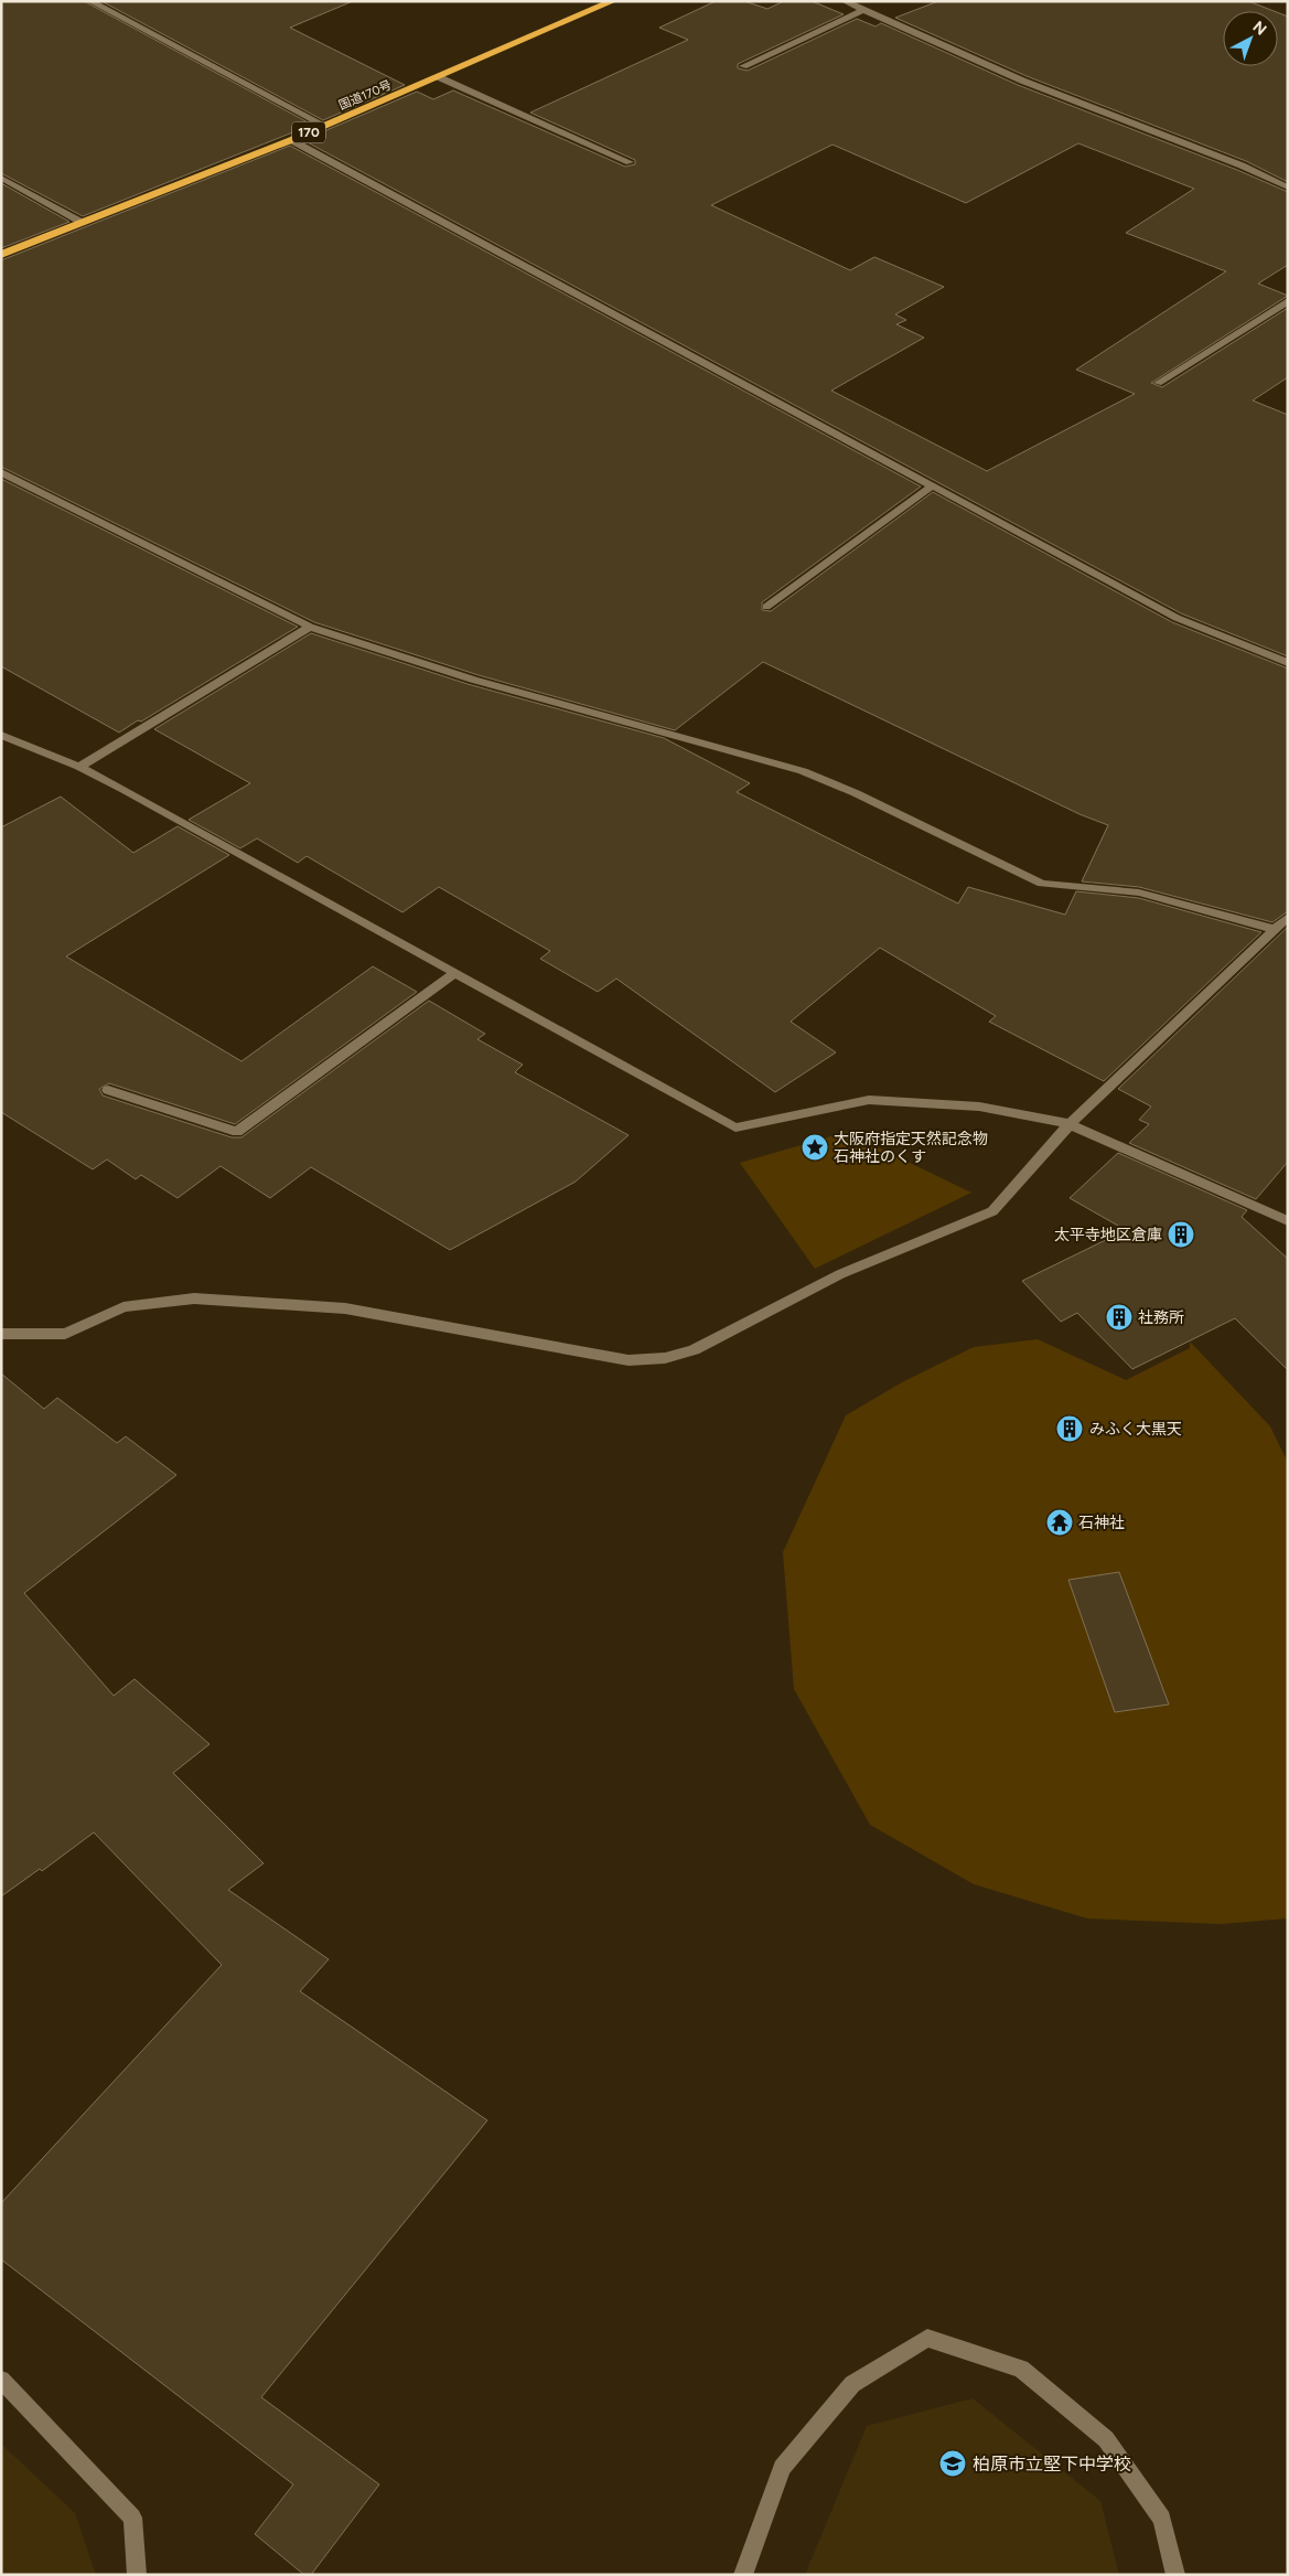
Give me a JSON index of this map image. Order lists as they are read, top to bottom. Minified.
{"streets":{"highway":["国道170号","170"]},"places":{"place":["大阪府指定天然記念物 石神社のくす"],"building":["太平寺地区倉庫","社務所","みふく大黒天"],"temple":["石神社"],"school or university":["柏原市立堅下中学校"]},"north":"top right"}
